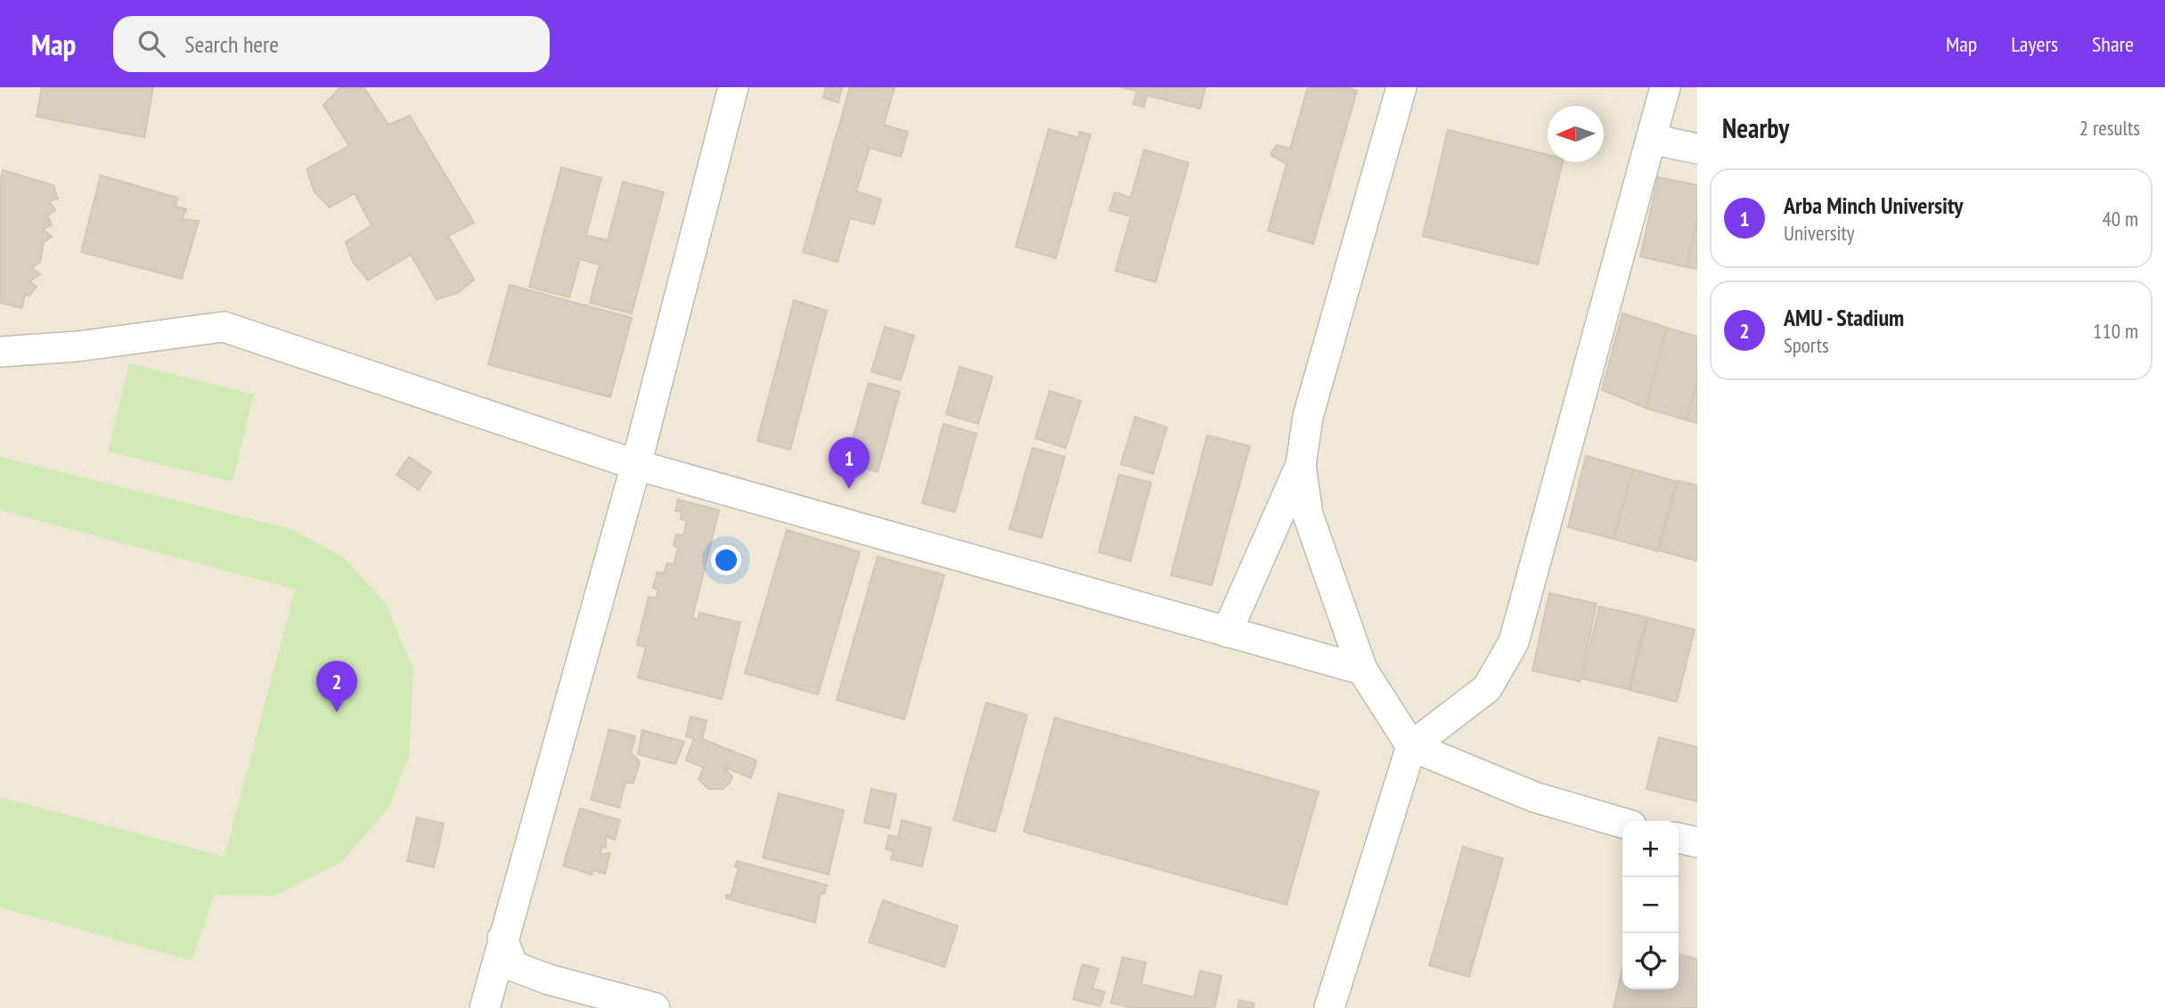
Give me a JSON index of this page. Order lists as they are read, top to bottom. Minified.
{"north":"left","page":{"header":"Map","search":"Search here","nav":["Map","Layers","Share"],"heading":["Nearby","2 results"],"list":[{"mark":"1","name":"Arba Minch University","note":"University","value":"40 m"},{"mark":"2","name":"AMU - Stadium","note":"Sports","value":"110 m"}],"pins":["1","2"],"map_buttons":["+","−"]}}
